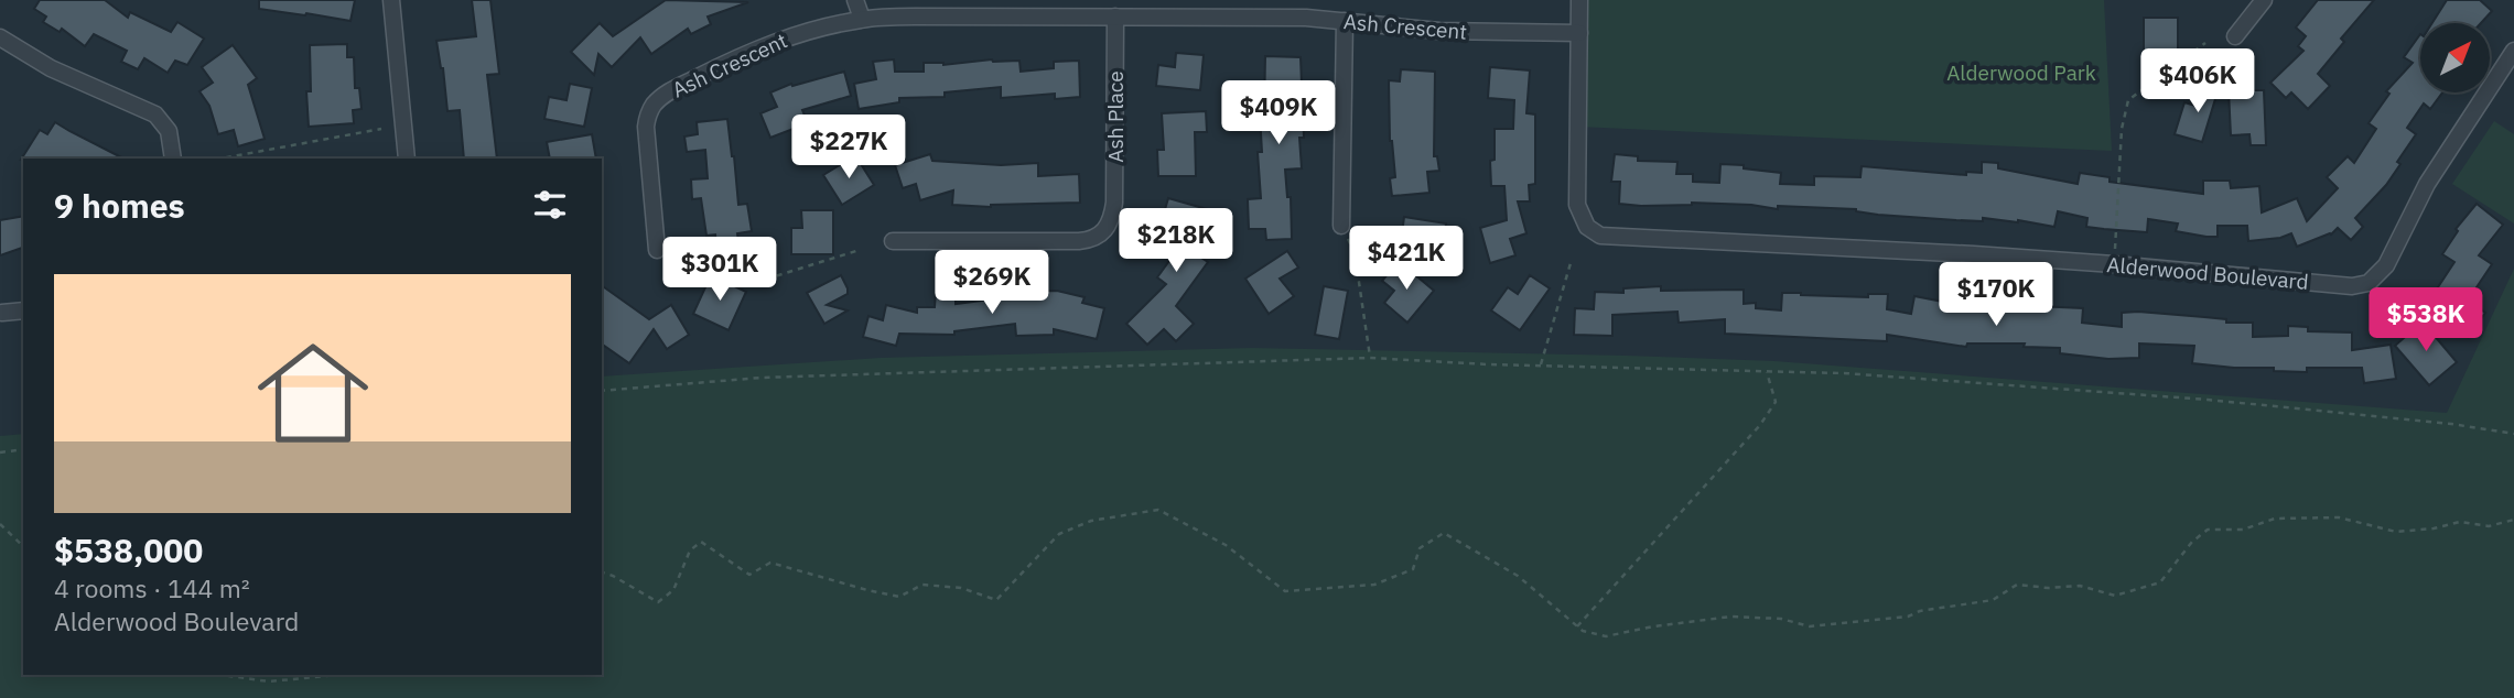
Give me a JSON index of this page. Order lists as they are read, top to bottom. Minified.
{"streets":{"street":["Ash Crescent","Ash Place","Alderwood Boulevard"]},"crossings":[["Ash Crescent","Ash Place"],["Ash Crescent","Alderwood Boulevard"]],"parks":["Alderwood Park"],"north":"top right","page":{"price":["$406K","$409K","$227K","$218K","$421K","$301K","$269K","$170K","$538K"],"heading":"9 homes","list":[{"name":"$538,000","note":"4 rooms · 144 m² · Alderwood Boulevard"}]}}
